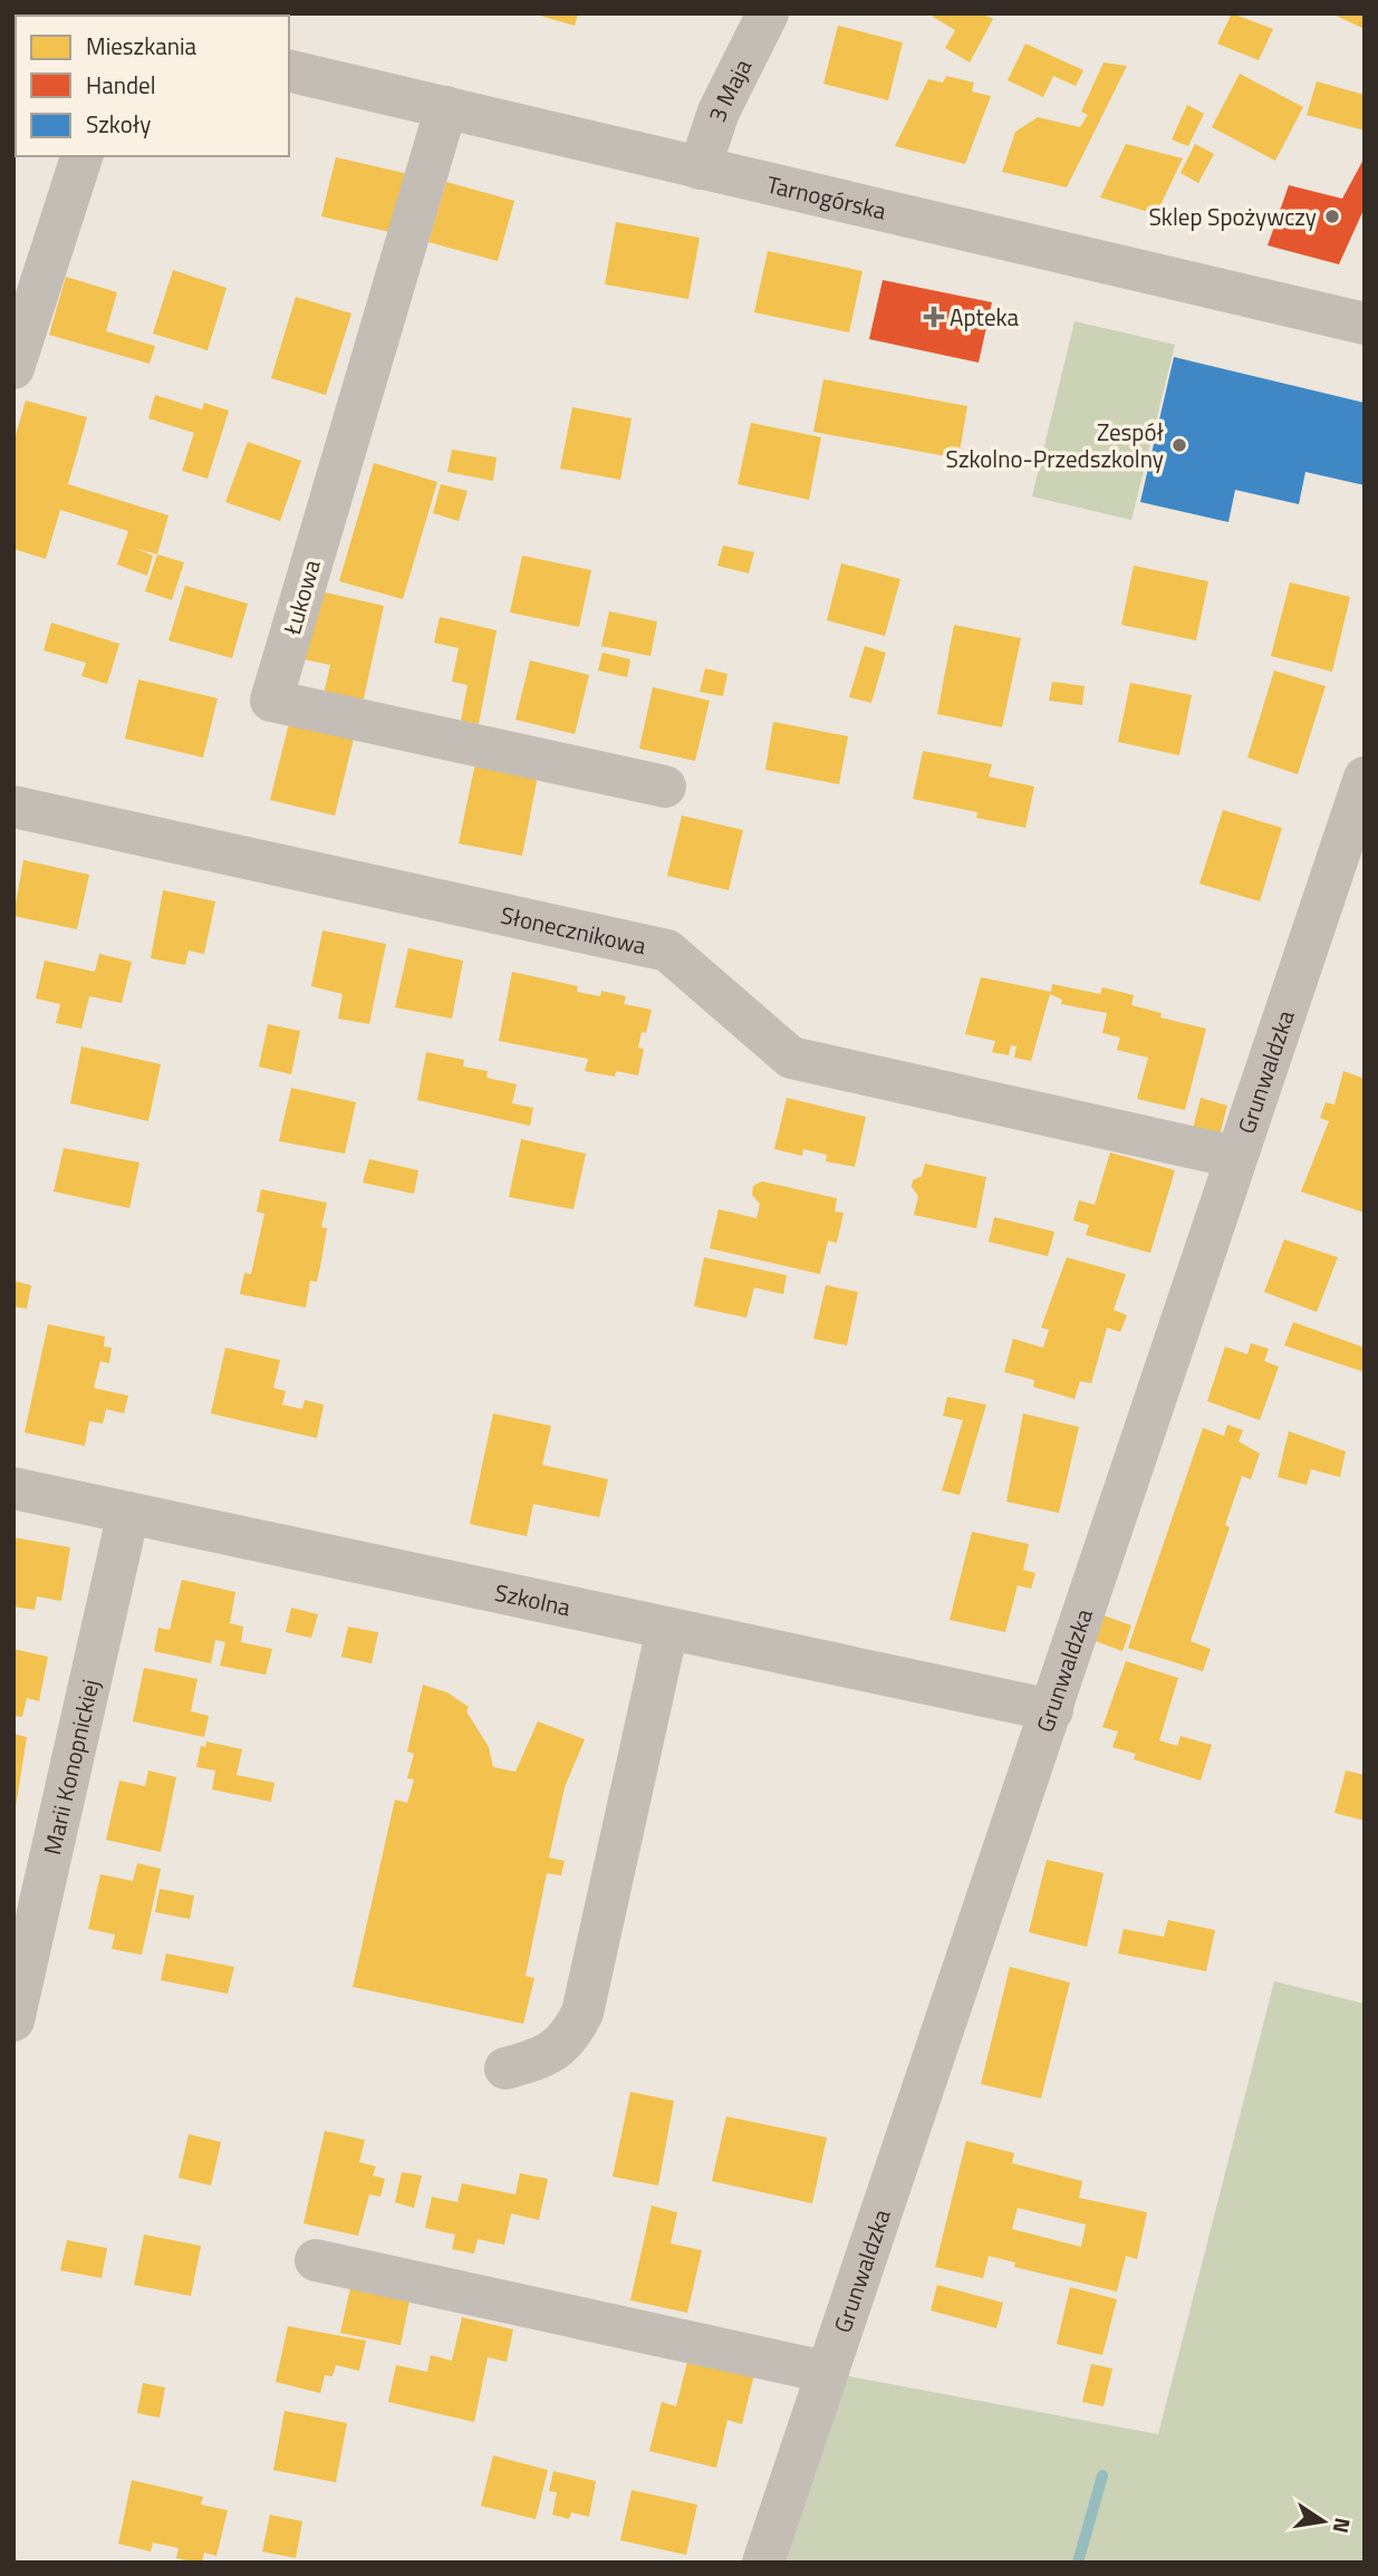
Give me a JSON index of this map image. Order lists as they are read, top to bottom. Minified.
{"streets":{"street":["3 Maja","Tarnogórska","Łukowa","Słonecznikowa","Grunwaldzka","Szkolna","Marii Konopnickiej"]},"crossings":[["3 Maja","Tarnogórska"],["Tarnogórska","Łukowa"],["Słonecznikowa","Grunwaldzka"],["Grunwaldzka","Szkolna"],["Szkolna","Marii Konopnickiej"]],"places":{"other":["Sklep Spożywczy","Zespół Szkolno-Przedszkolny"],"health":["Apteka"]},"legend":["Mieszkania","Handel","Szkoły"],"north":"right"}
